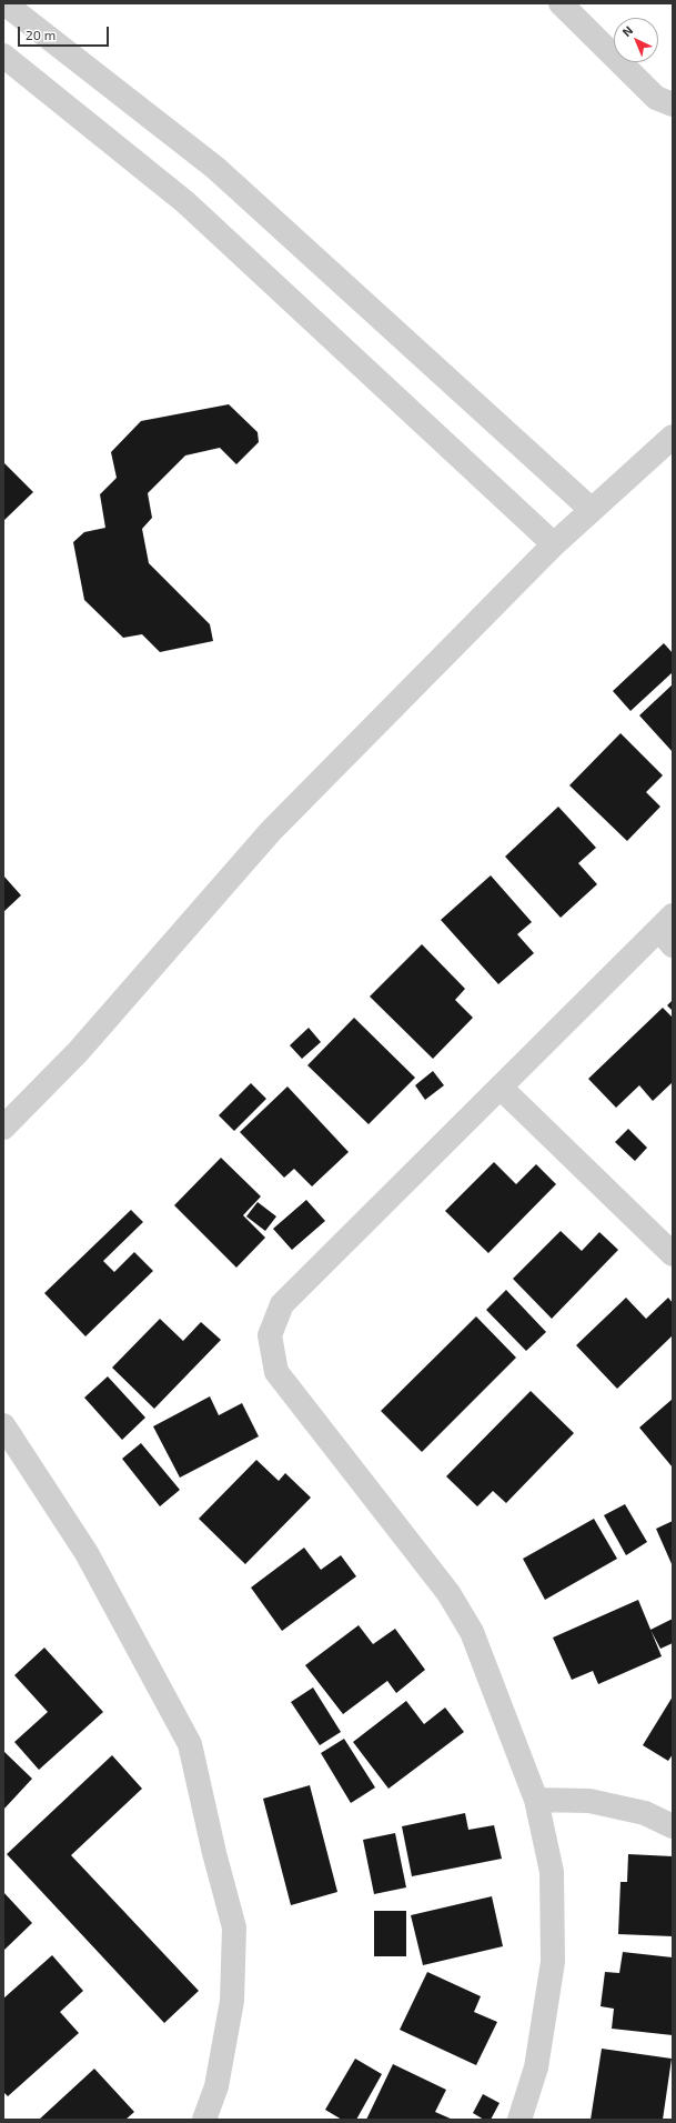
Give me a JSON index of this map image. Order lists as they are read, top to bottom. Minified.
{"scale_bar":"20 m","north":"top left"}
